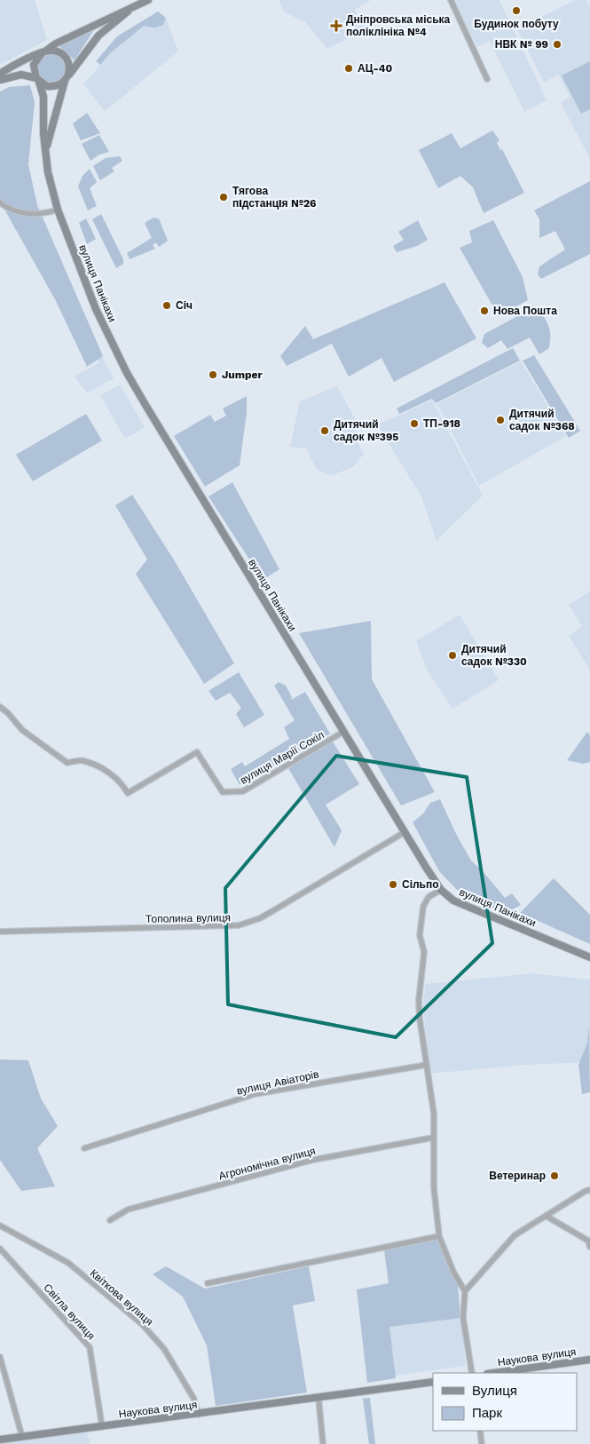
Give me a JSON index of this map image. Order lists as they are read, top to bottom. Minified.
{"streets":{"street":["вулиця Панікахи","вулиця Марії Сокіл","Тополина вулиця","вулиця Авіаторів","Агрономічна вулиця","Квіткова вулиця","Світла вулиця","Наукова вулиця"]},"crossings":[["вулиця Панікахи","вулиця Марії Сокіл"],["вулиця Панікахи","Тополина вулиця"],["Квіткова вулиця","Наукова вулиця"],["Світла вулиця","Наукова вулиця"]],"places":{"other":["Будинок побуту","НВК № 99","АЦ-40","Тягова пiдстанцiя №26","Січ","Нова Пошта","Jumper","Дитячий садок №368","ТП-918","Дитячий садок №395","Дитячий садок №330","Сільпо","Ветеринар"],"health":["Дніпровська міська поліклініка №4"]},"legend":["Вулиця","Парк"]}
